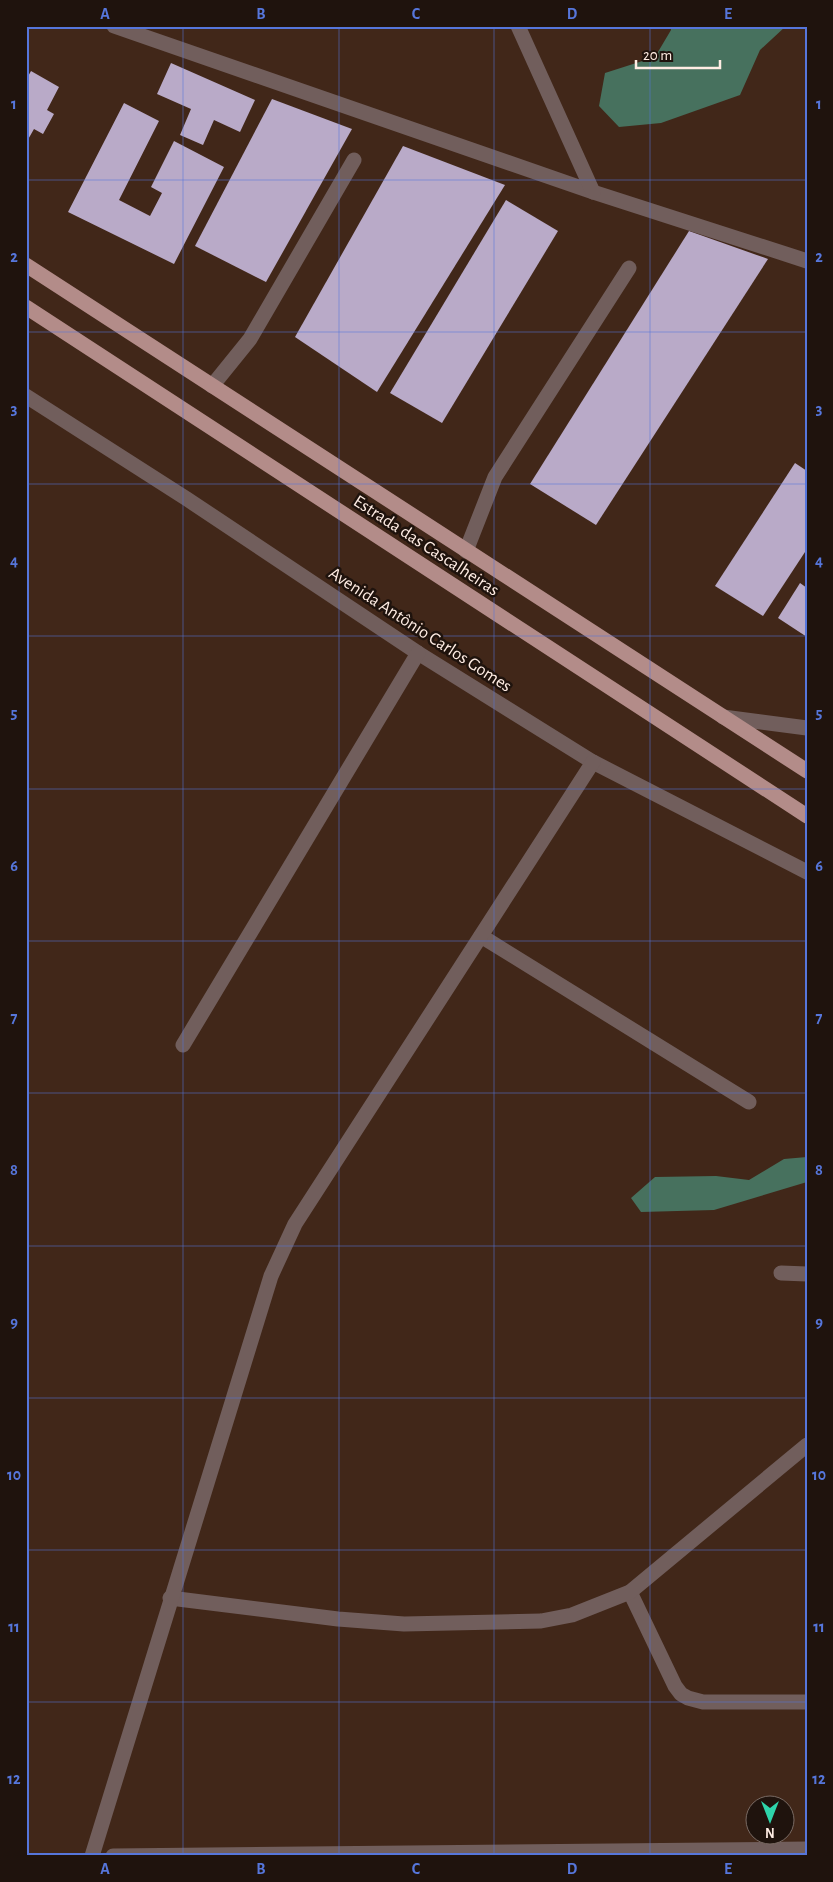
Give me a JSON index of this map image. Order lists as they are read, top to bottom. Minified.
{"streets":{"main road":["Estrada das Cascalheiras"],"street":["Avenida Antônio Carlos Gomes"]},"scale_bar":"20 m","north":"bottom","grid":{"columns":["A","B","C","D","E"],"rows":["1","2","3","4","5","6","7","8","9","10","11","12"]}}
